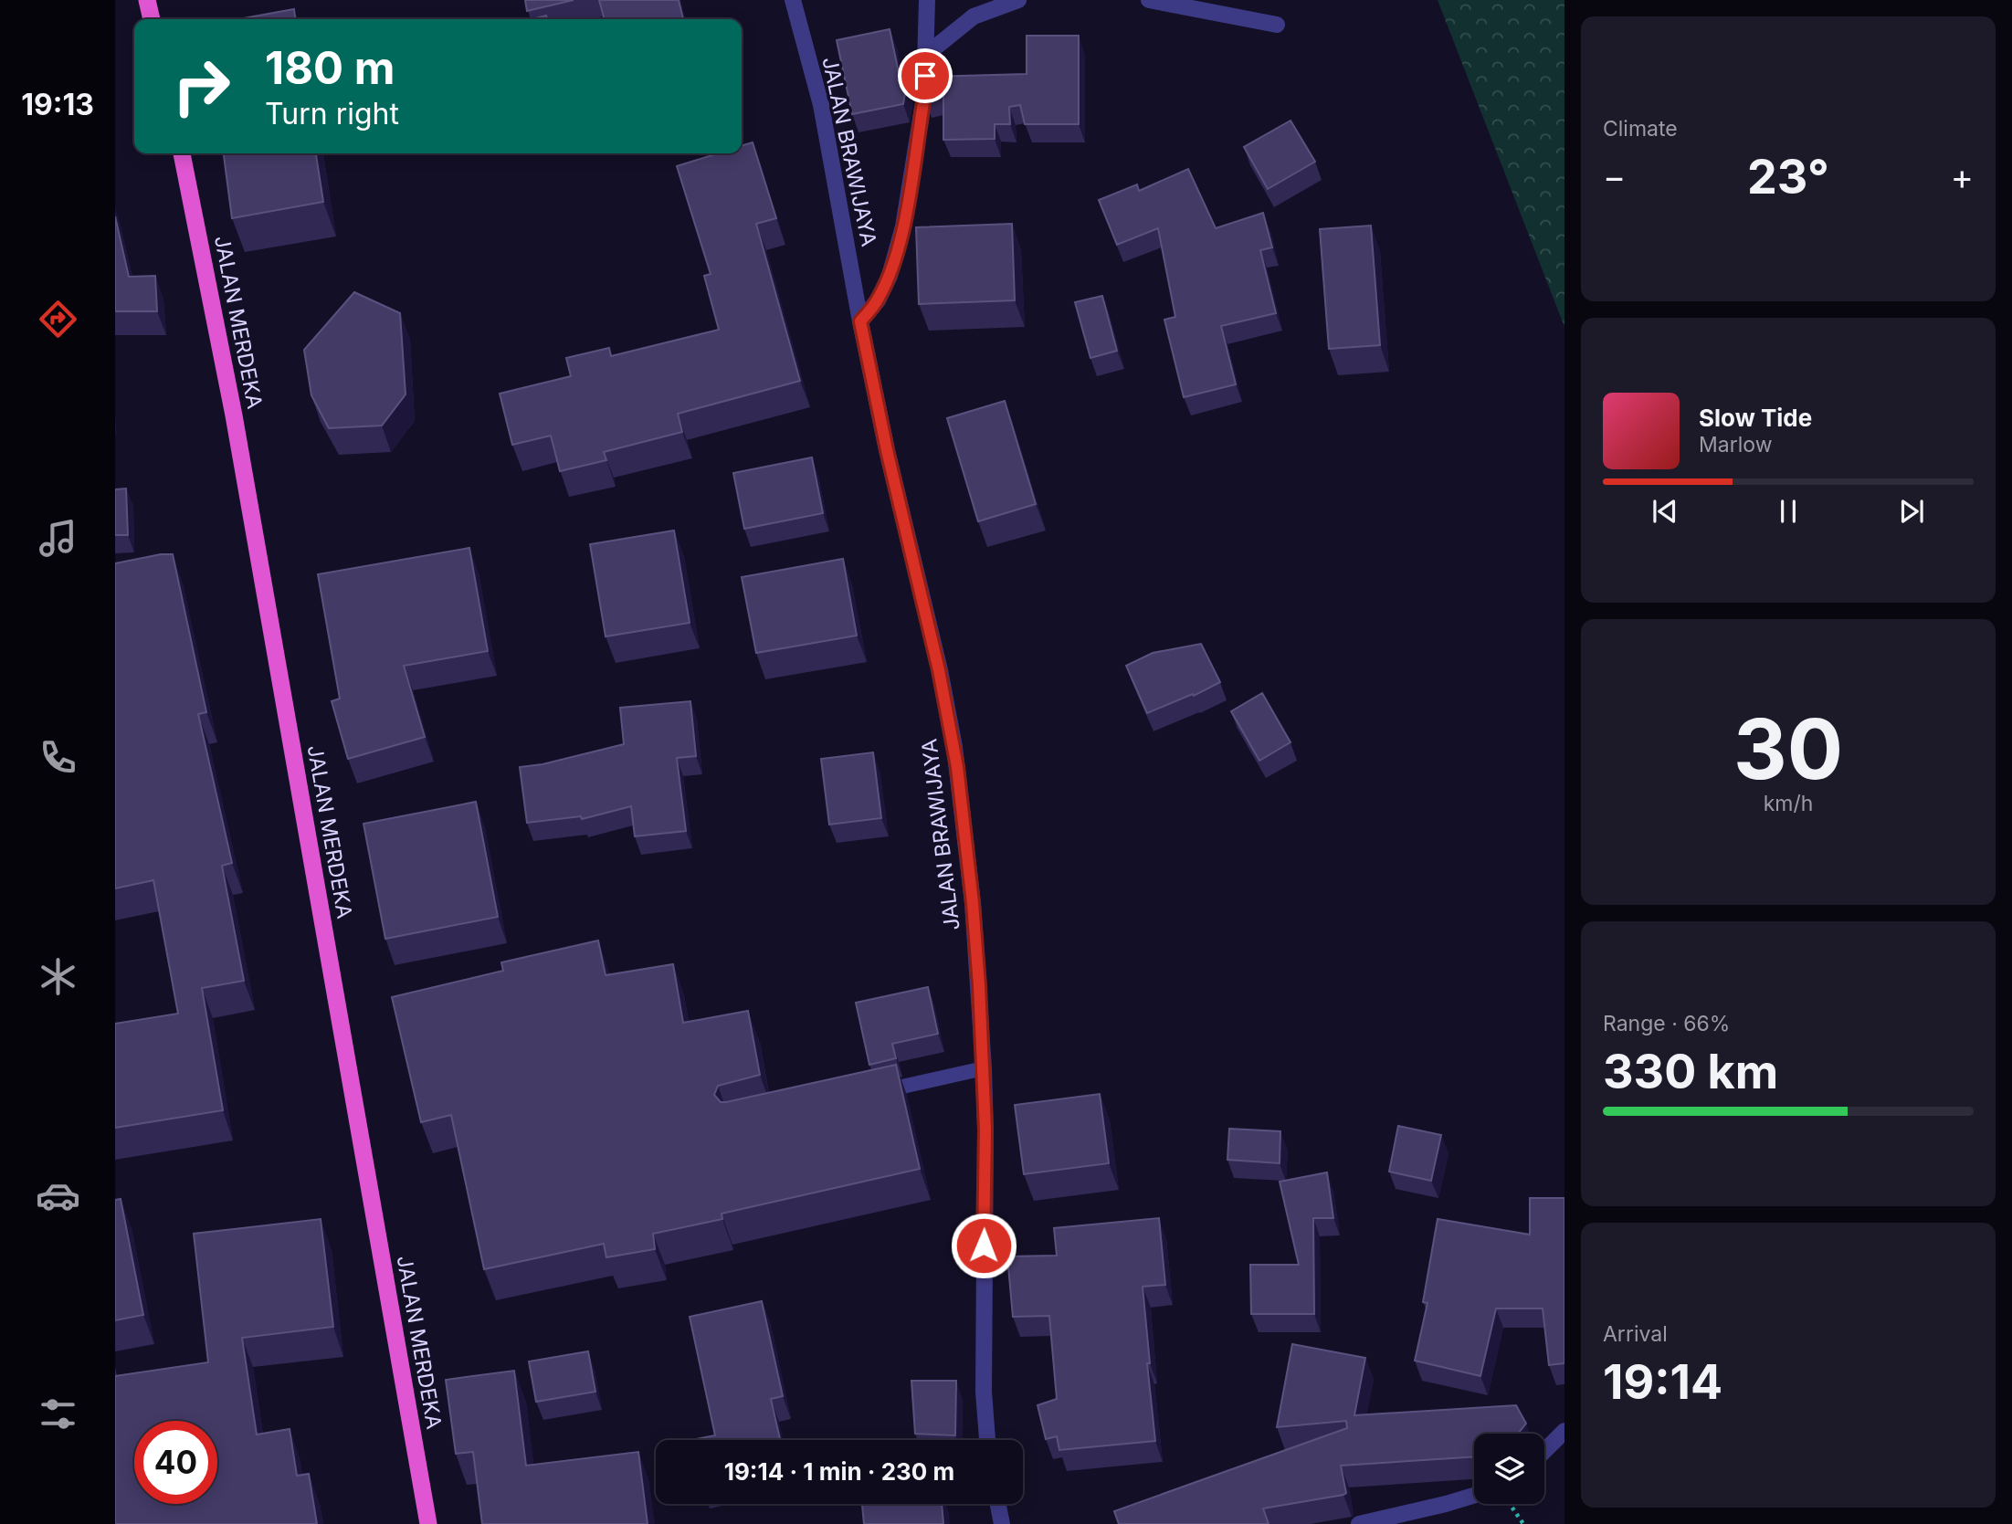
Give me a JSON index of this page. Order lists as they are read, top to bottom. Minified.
{"streets":{"highway":["JALAN MERDEKA"],"street":["JALAN BRAWIJAYA"]},"page":{"tabs":"19:13","tile":["Climate",["30","km/h"],["Range · 66%","330 km"],["Arrival","19:14"]],"turn":["180 m","Turn right"],"heat":["−","23°","+"],"song":["Slow Tide","Marlow"],"limit":"40","trip":"19:14 · 1 min · 230 m"}}
